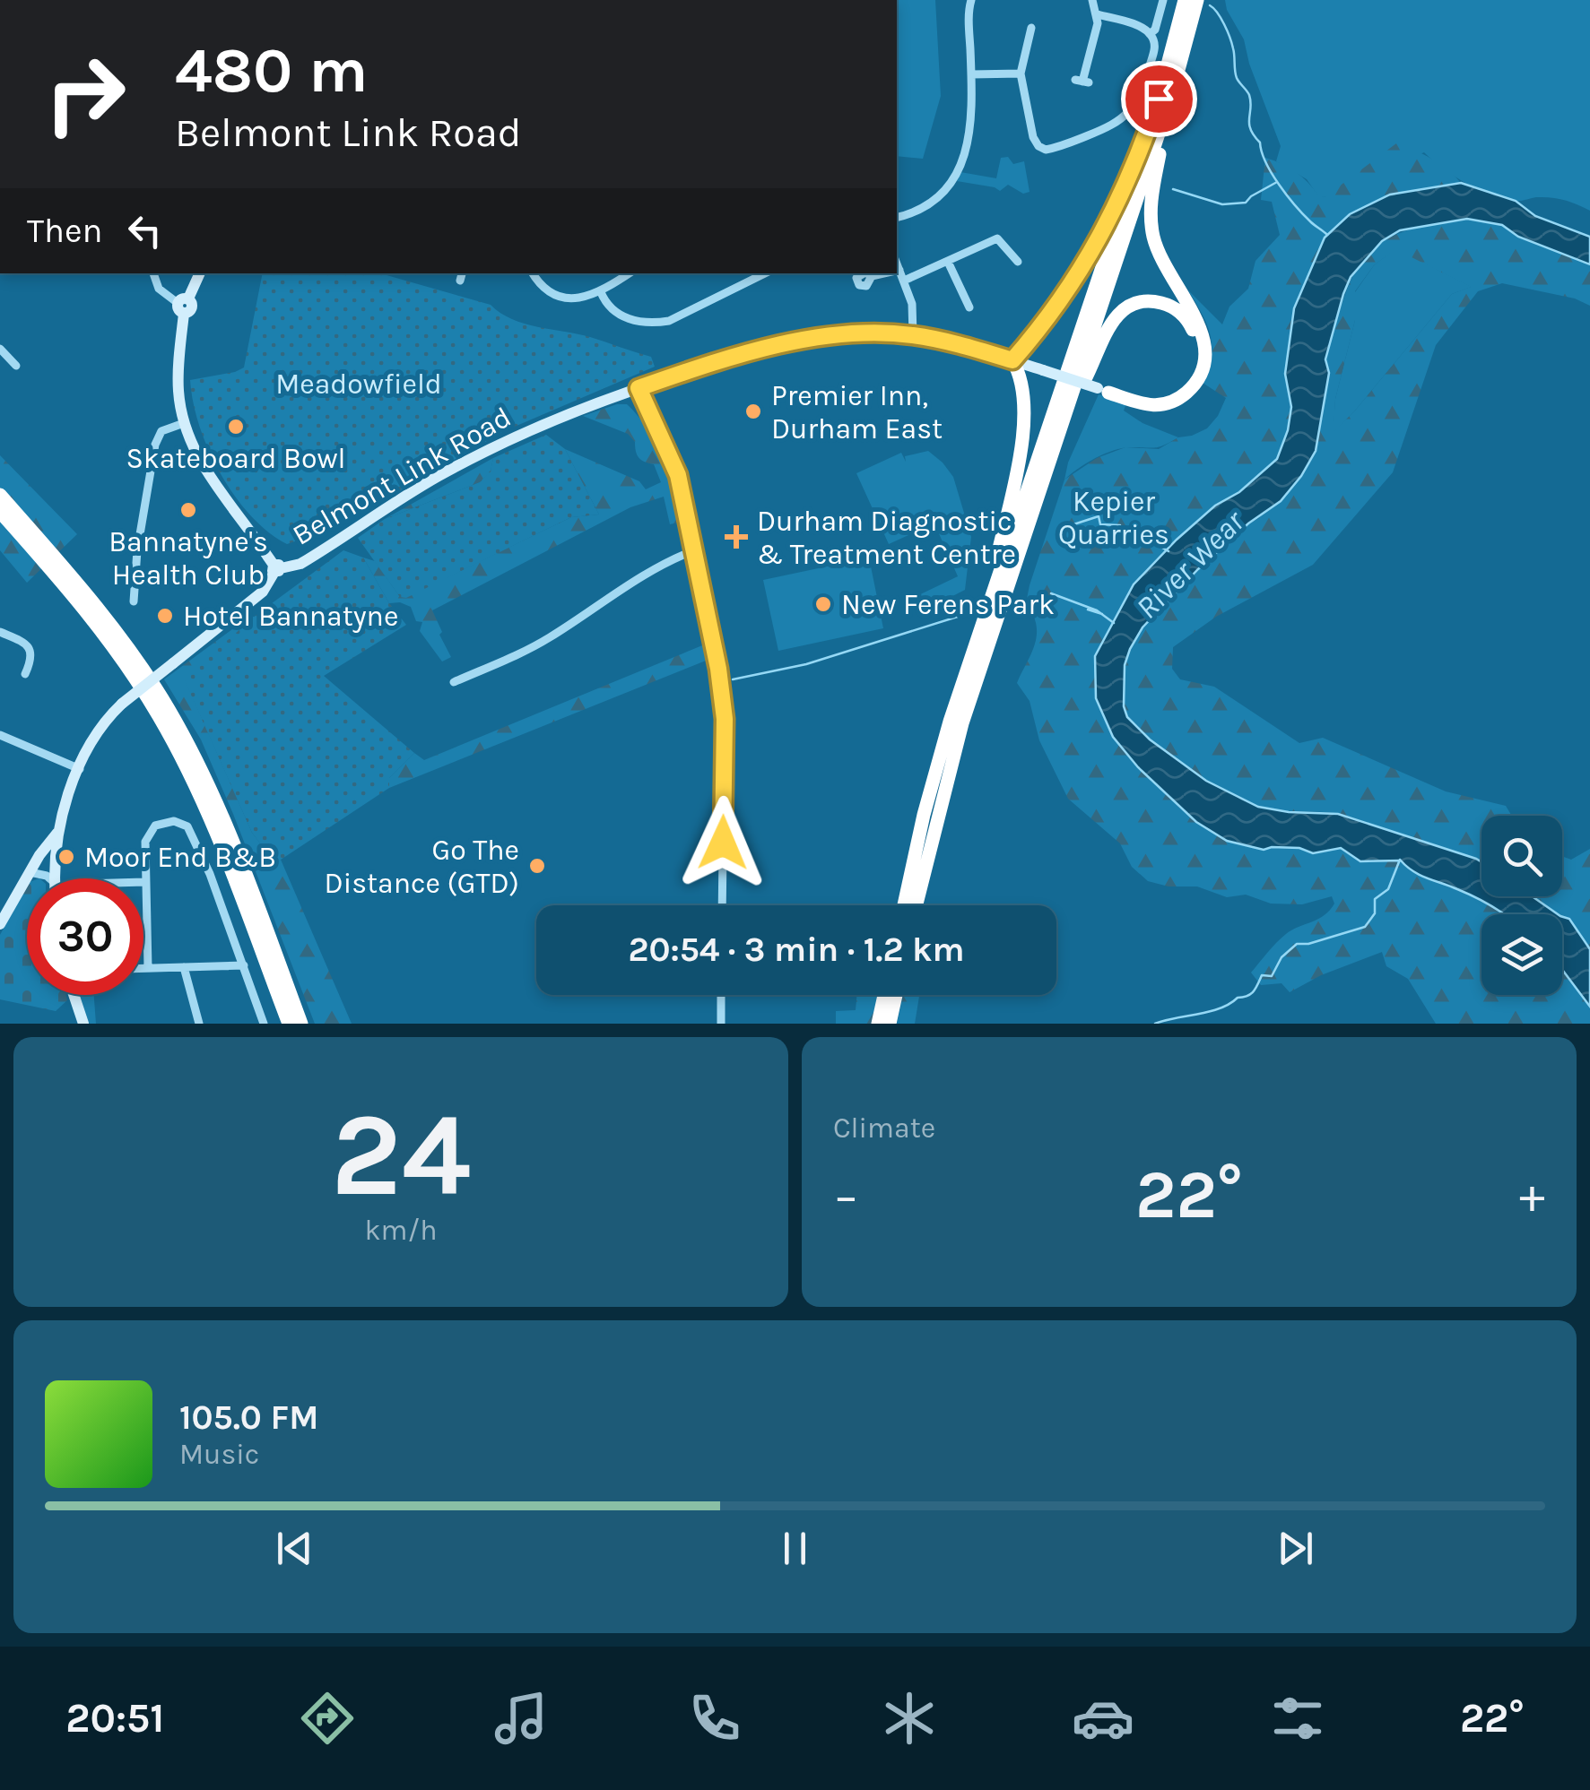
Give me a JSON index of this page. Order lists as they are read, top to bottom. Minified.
{"streets":{"street":["Belmont Link Road"]},"water":["River Wear"],"parks":["Meadowfield","Kepier Quarries"],"places":{"other":["Premier Inn, Durham East","Skateboard Bowl","Bannatyne's Health Club","New Ferens Park","Hotel Bannatyne","Moor End B&B","Go The Distance (GTD)"],"health":["Durham Diagnostic & Treatment Centre"]},"page":{"turn":["480 m","Belmont Link Road"],"then":"Then","limit":"30","trip":"20:54 · 3 min · 1.2 km","tile":[["24","km/h"],"Climate"],"heat":["−","22°","+"],"song":["105.0 FM","Music"],"tabs":["20:51","22°"]}}
